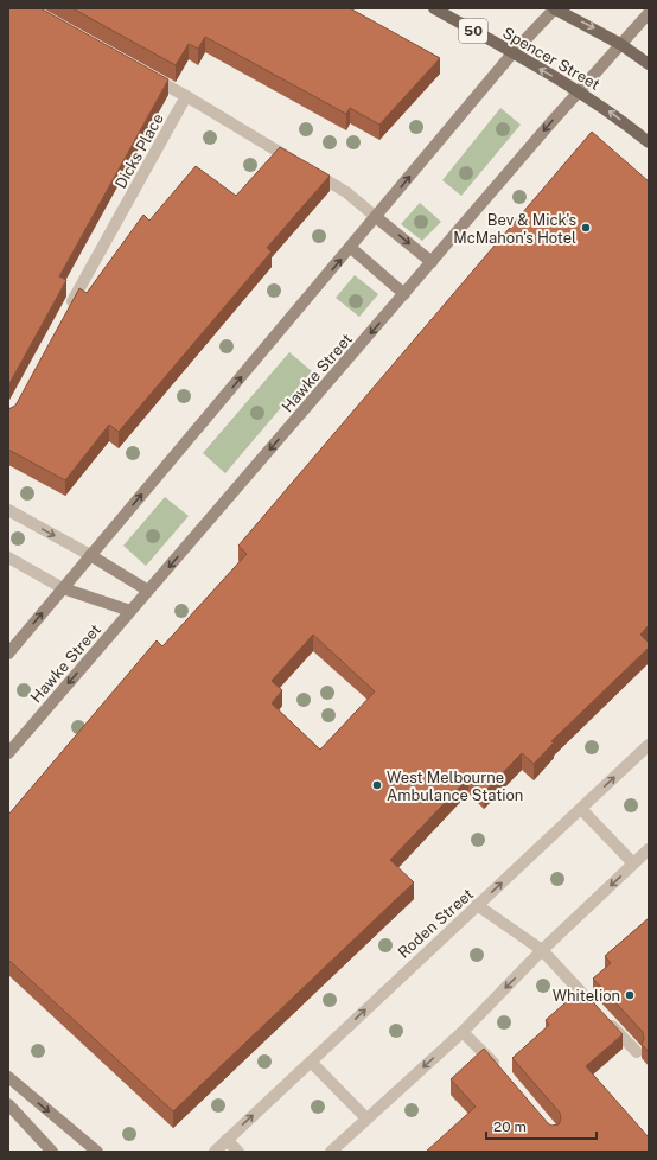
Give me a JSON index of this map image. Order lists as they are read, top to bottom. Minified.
{"streets":{"main road":["50","Spencer Street"],"street":["Dicks Place","Hawke Street","Roden Street"]},"crossings":[["Spencer Street","Hawke Street"]],"places":["Bev & Mick's McMahon's Hotel","West Melbourne Ambulance Station","Whitelion"],"scale_bar":"20 m"}
